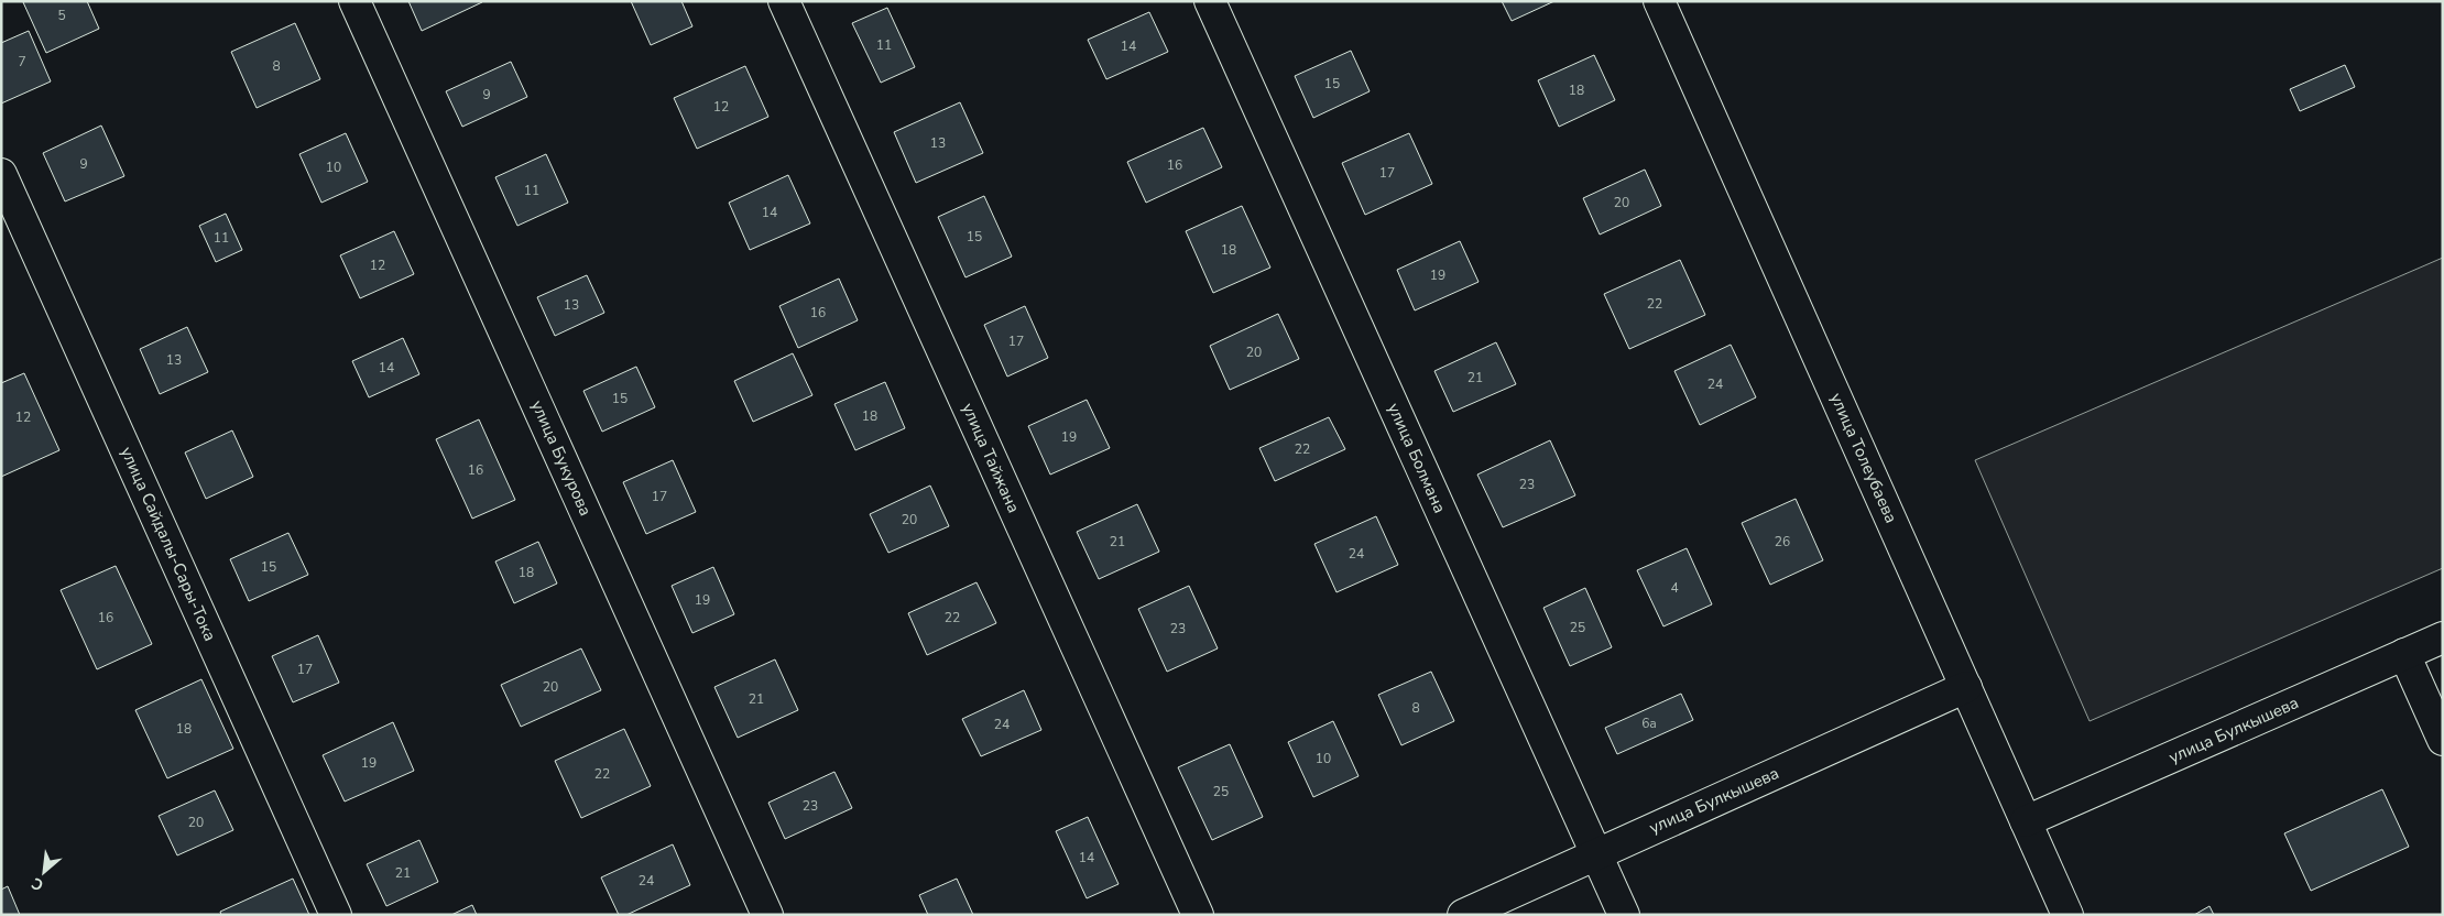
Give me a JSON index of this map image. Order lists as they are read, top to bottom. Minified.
{"streets":{"street":["улица Букурова","улица Тайжана","улица Болмана","улица Толеубаева","улица Сайдалы-Сары-Тока","улица Булкышева"]},"crossings":[["улица Болмана","улица Булкышева"],["улица Толеубаева","улица Булкышева"]],"house_numbers":["5","11","14","7","8","15","18","9","12","13","9","16","10","17","11","20","14","15","11","18","12","19","22","13","16","17","20","13","14","21","24","15","18","12","19","22","16","23","17","20","21","26","24","15","18","4","19","16","22","25","23","17","20","21","8","6а","24","18","10","19","22","25","23","20","14","21","24"],"north":"bottom left"}
